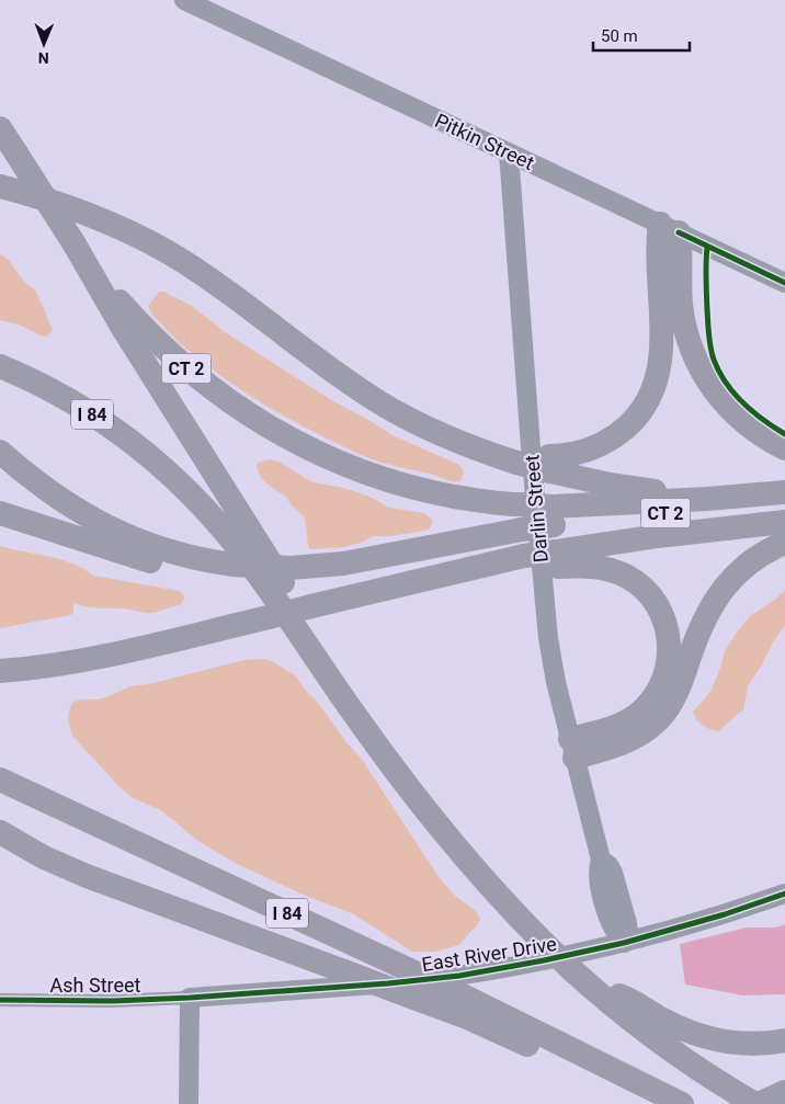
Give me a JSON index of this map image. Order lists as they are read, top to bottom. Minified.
{"streets":{"highway":["CT 2","I 84"],"main road":["Pitkin Street","Darlin Street","East River Drive"],"street":["Ash Street"]},"crossings":[["Pitkin Street","Darlin Street"],["Darlin Street","East River Drive"],["East River Drive","Ash Street"]],"scale_bar":"50 m","north":"bottom"}
